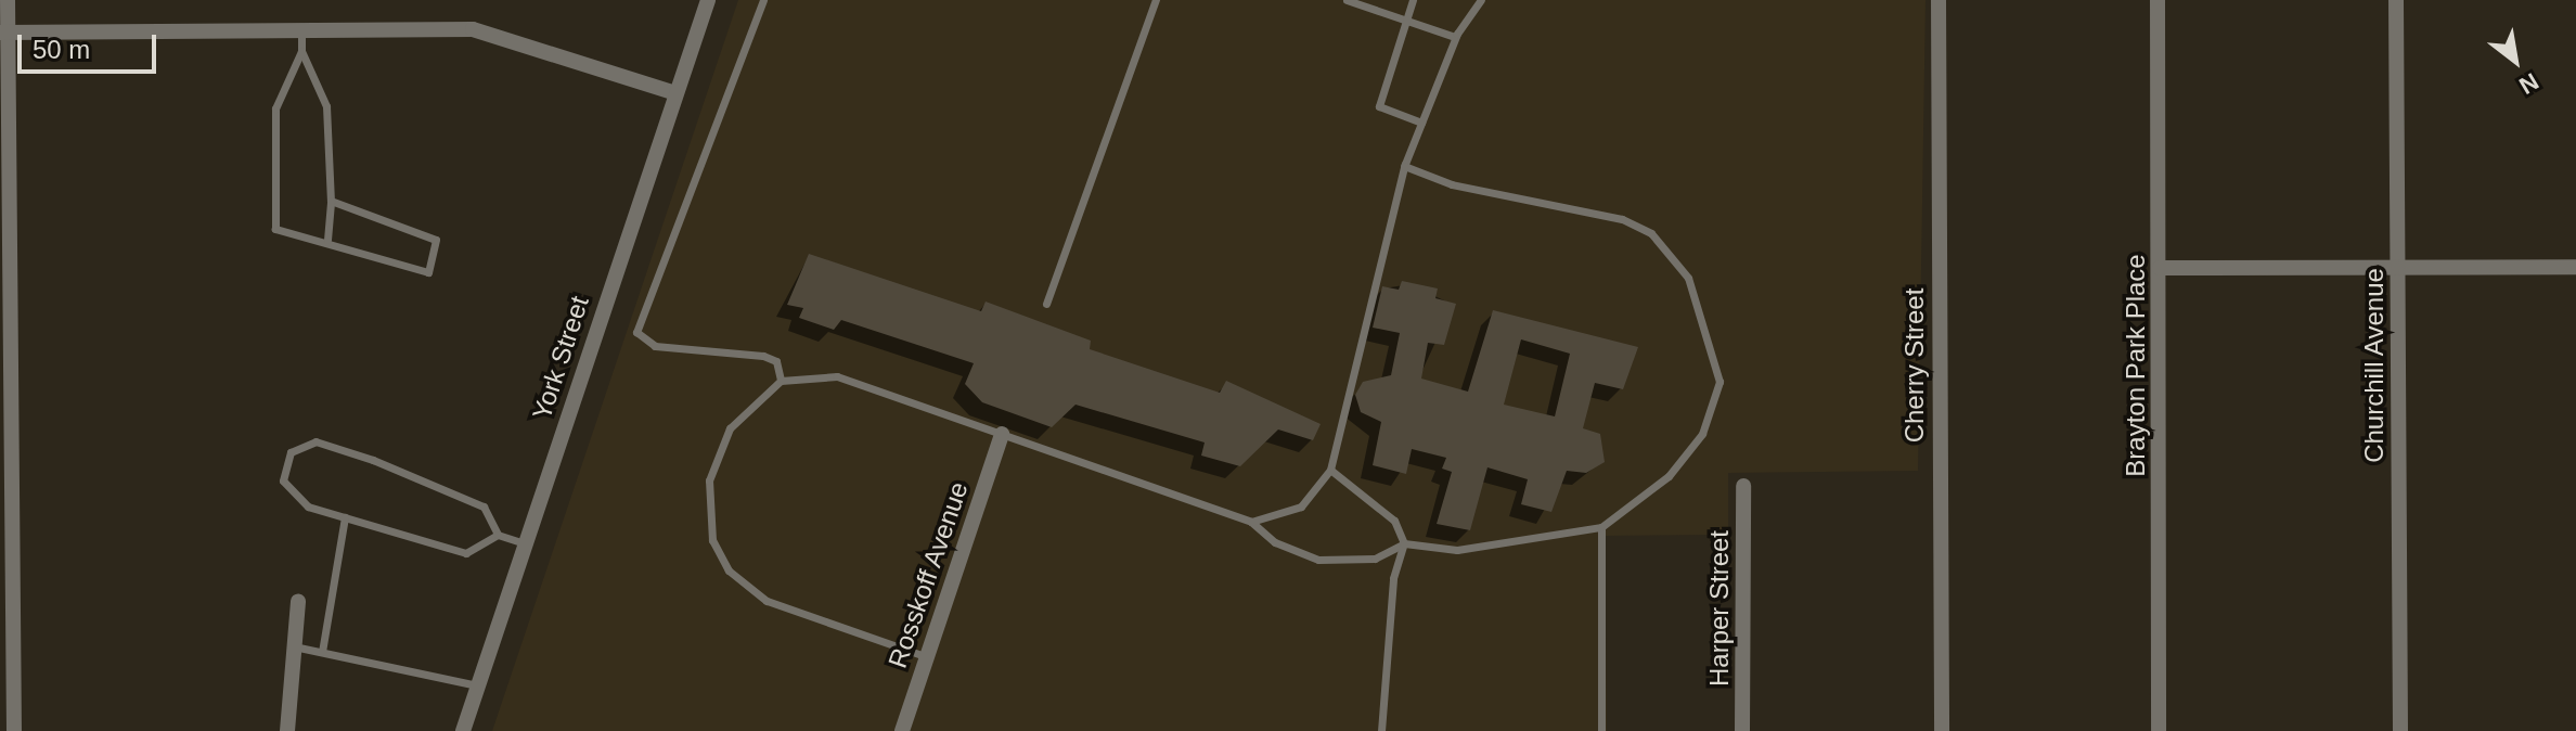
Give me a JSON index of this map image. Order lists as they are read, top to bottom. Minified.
{"streets":{"street":["York Street","Cherry Street","Brayton Park Place","Churchill Avenue","Rosskoff Avenue","Harper Street"]},"scale_bar":"50 m","north":"bottom right"}
